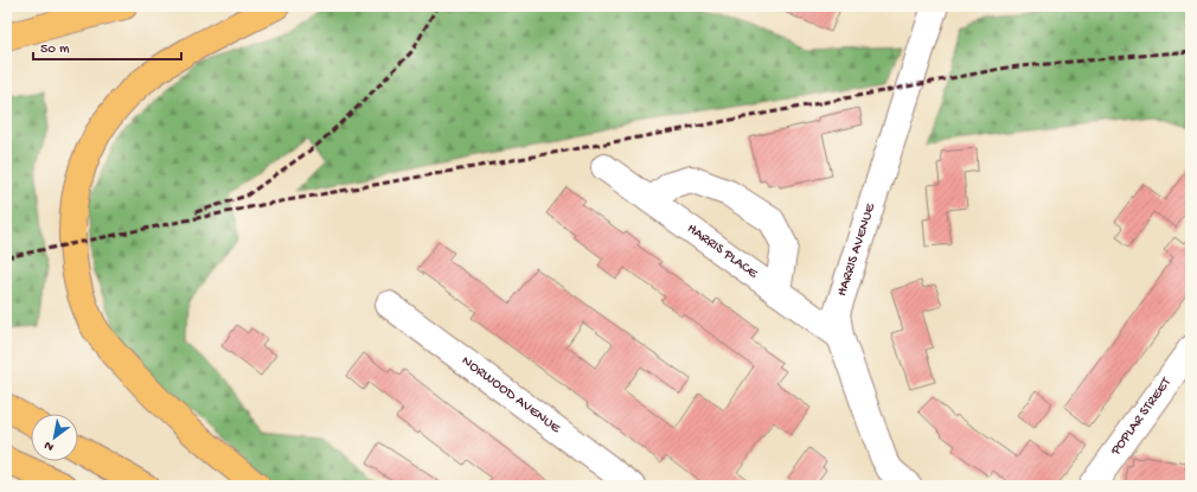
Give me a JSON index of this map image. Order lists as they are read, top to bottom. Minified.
{"streets":{"street":["HARRIS AVENUE","HARRIS PLACE","NORWOOD AVENUE","POPLAR STREET"]},"crossings":[["HARRIS AVENUE","HARRIS PLACE"]],"scale_bar":"50 m","north":"bottom left"}
